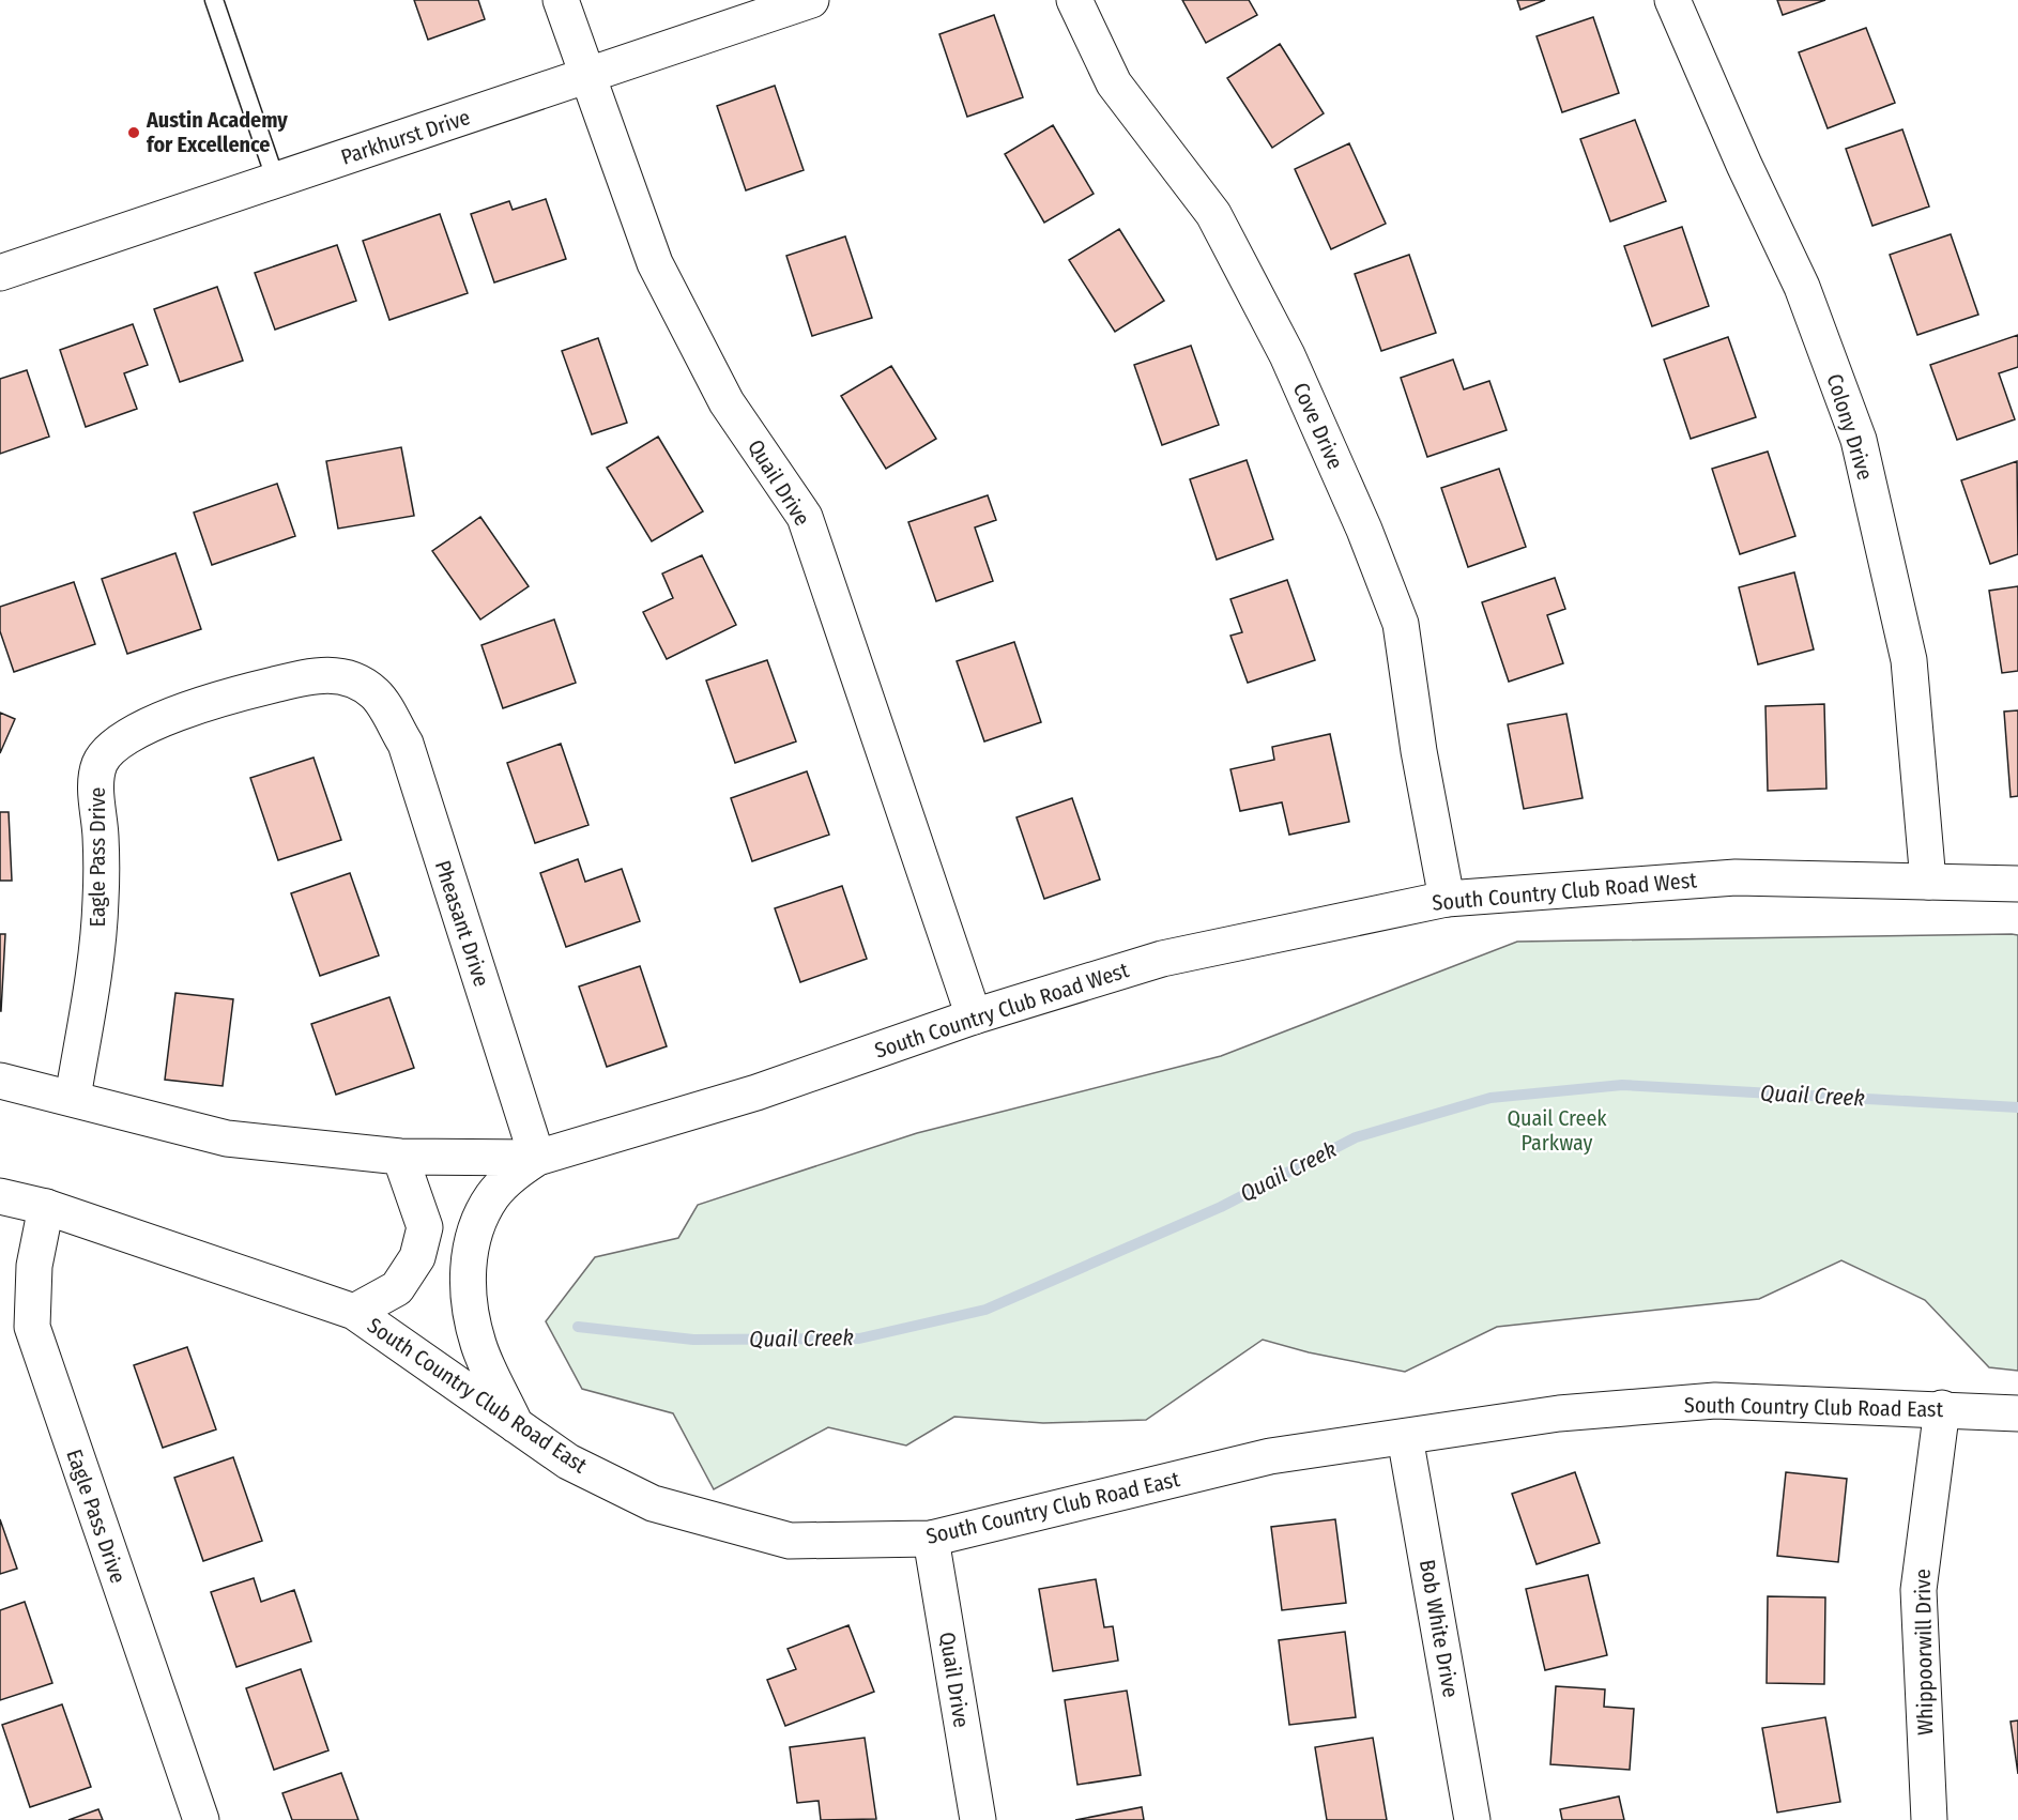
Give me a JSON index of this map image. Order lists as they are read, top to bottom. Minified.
{"streets":{"street":["Parkhurst Drive","Cove Drive","Colony Drive","Quail Drive","Eagle Pass Drive","South Country Club Road West","Pheasant Drive","South Country Club Road East","Bob White Drive","Whippoorwill Drive"]},"crossings":[["Parkhurst Drive","Quail Drive"],["Cove Drive","South Country Club Road West"],["Colony Drive","South Country Club Road West"],["Quail Drive","South Country Club Road West"],["Quail Drive","South Country Club Road East"],["Eagle Pass Drive","South Country Club Road West"],["Eagle Pass Drive","Pheasant Drive"],["Eagle Pass Drive","South Country Club Road East"],["South Country Club Road West","Pheasant Drive"],["South Country Club Road East","Bob White Drive"],["South Country Club Road East","Whippoorwill Drive"]],"water":["Quail Creek"],"parks":["Quail Creek Parkway"],"places":["Austin Academy for Excellence"]}
